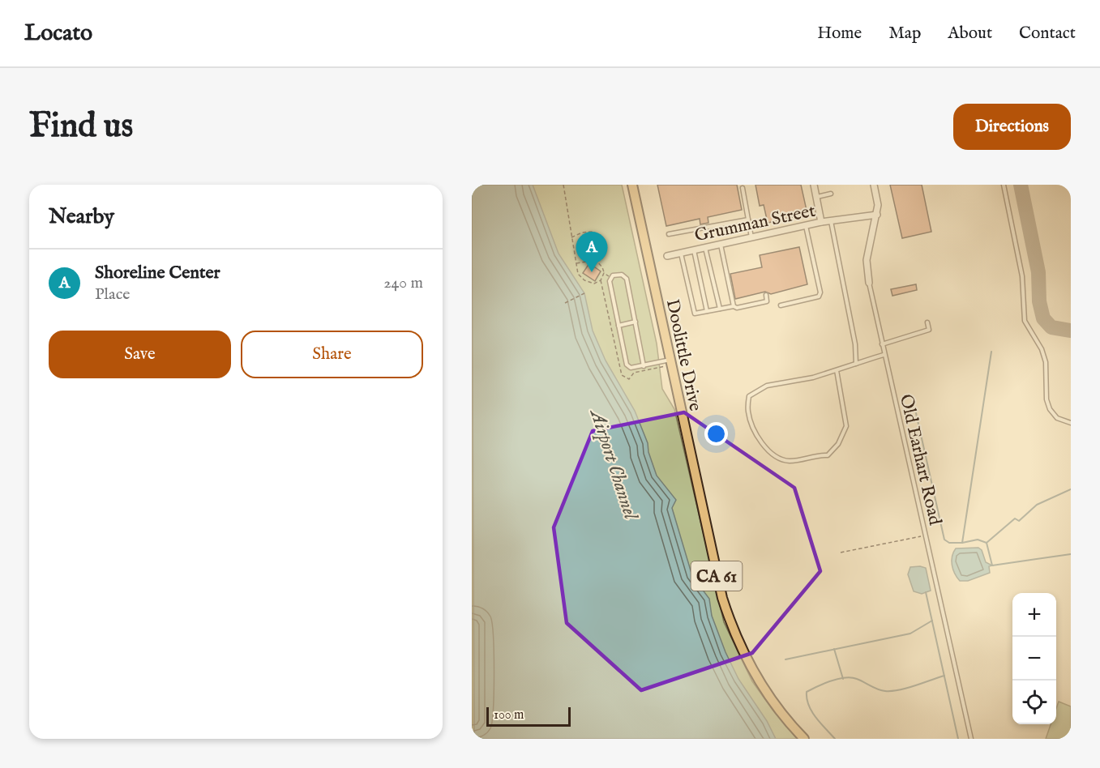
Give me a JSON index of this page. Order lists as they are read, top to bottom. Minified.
{"streets":{"main road":["Doolittle Drive","CA 61"],"street":["Grumman Street","Old Earhart Road"]},"crossings":[["Grumman Street","Old Earhart Road"]],"water":["Airport Channel"],"scale_bar":"100 m","page":{"header":"Locato","nav":["Home","Map","About","Contact"],"buttons":["Directions",["Save","Share"]],"title":"Find us","heading":"Nearby","pins":"A","list":[{"mark":"A","name":"Shoreline Center","note":"Place","value":"240 m"}],"map_buttons":["+","−"],"scale":"100 m"}}
